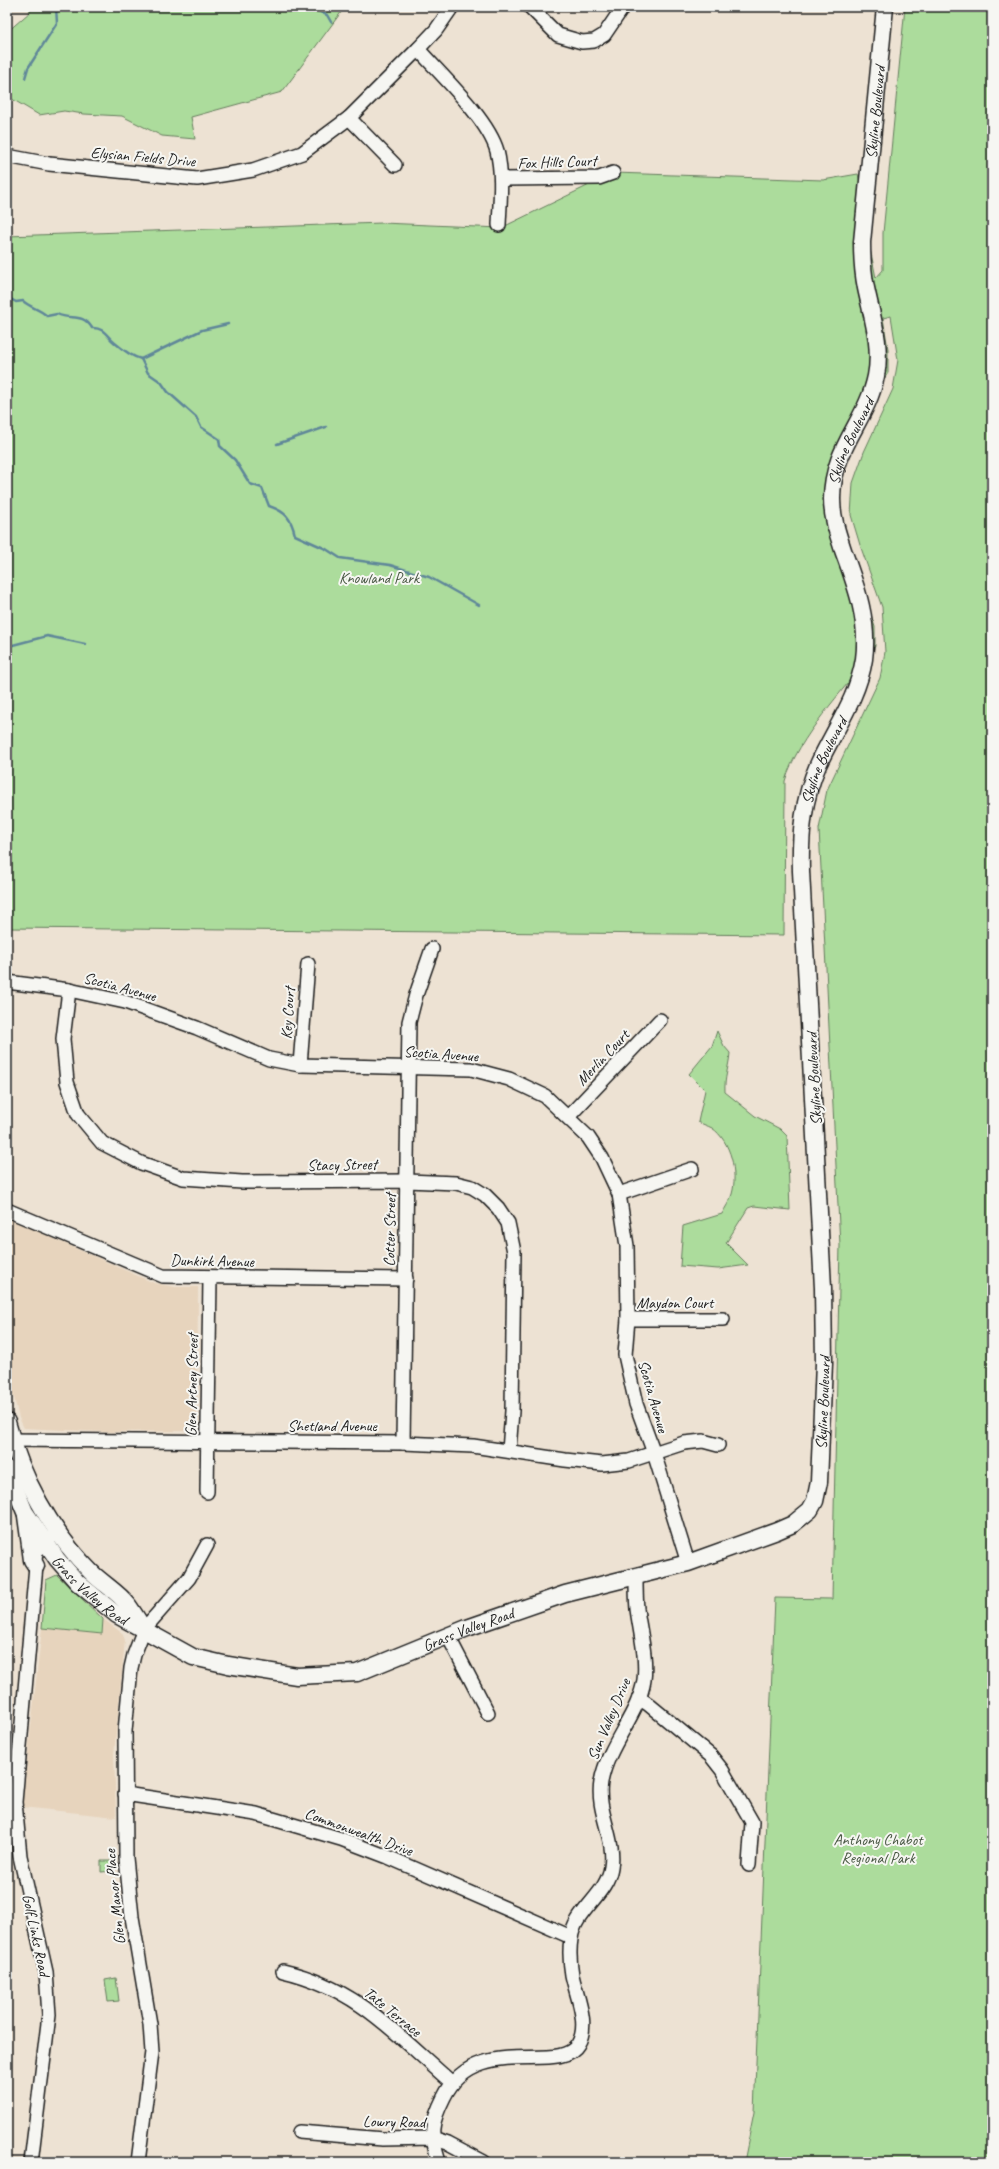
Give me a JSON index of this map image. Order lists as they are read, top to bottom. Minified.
{"streets":{"main road":["Skyline Boulevard","Grass Valley Road"],"street":["Elysian Fields Drive","Fox Hills Court","Scotia Avenue","Key Court","Merlin Court","Stacy Street","Cotter Street","Dunkirk Avenue","Maydon Court","Glen Artney Street","Shetland Avenue","Sun Valley Drive","Commonwealth Drive","Glen Manor Place","Golf Links Road","Tate Terrace","Lowry Road"]},"crossings":[["Skyline Boulevard","Grass Valley Road"],["Scotia Avenue","Key Court"],["Scotia Avenue","Merlin Court"],["Scotia Avenue","Stacy Street"],["Scotia Avenue","Cotter Street"],["Scotia Avenue","Maydon Court"],["Scotia Avenue","Shetland Avenue"],["Scotia Avenue","Grass Valley Road"],["Stacy Street","Cotter Street"],["Stacy Street","Shetland Avenue"],["Cotter Street","Dunkirk Avenue"],["Cotter Street","Shetland Avenue"],["Dunkirk Avenue","Glen Artney Street"],["Glen Artney Street","Shetland Avenue"],["Grass Valley Road","Sun Valley Drive"],["Grass Valley Road","Glen Manor Place"],["Grass Valley Road","Golf Links Road"],["Sun Valley Drive","Commonwealth Drive"],["Sun Valley Drive","Tate Terrace"],["Sun Valley Drive","Lowry Road"],["Commonwealth Drive","Glen Manor Place"]],"parks":["Knowland Park","Anthony Chabot Regional Park"]}
